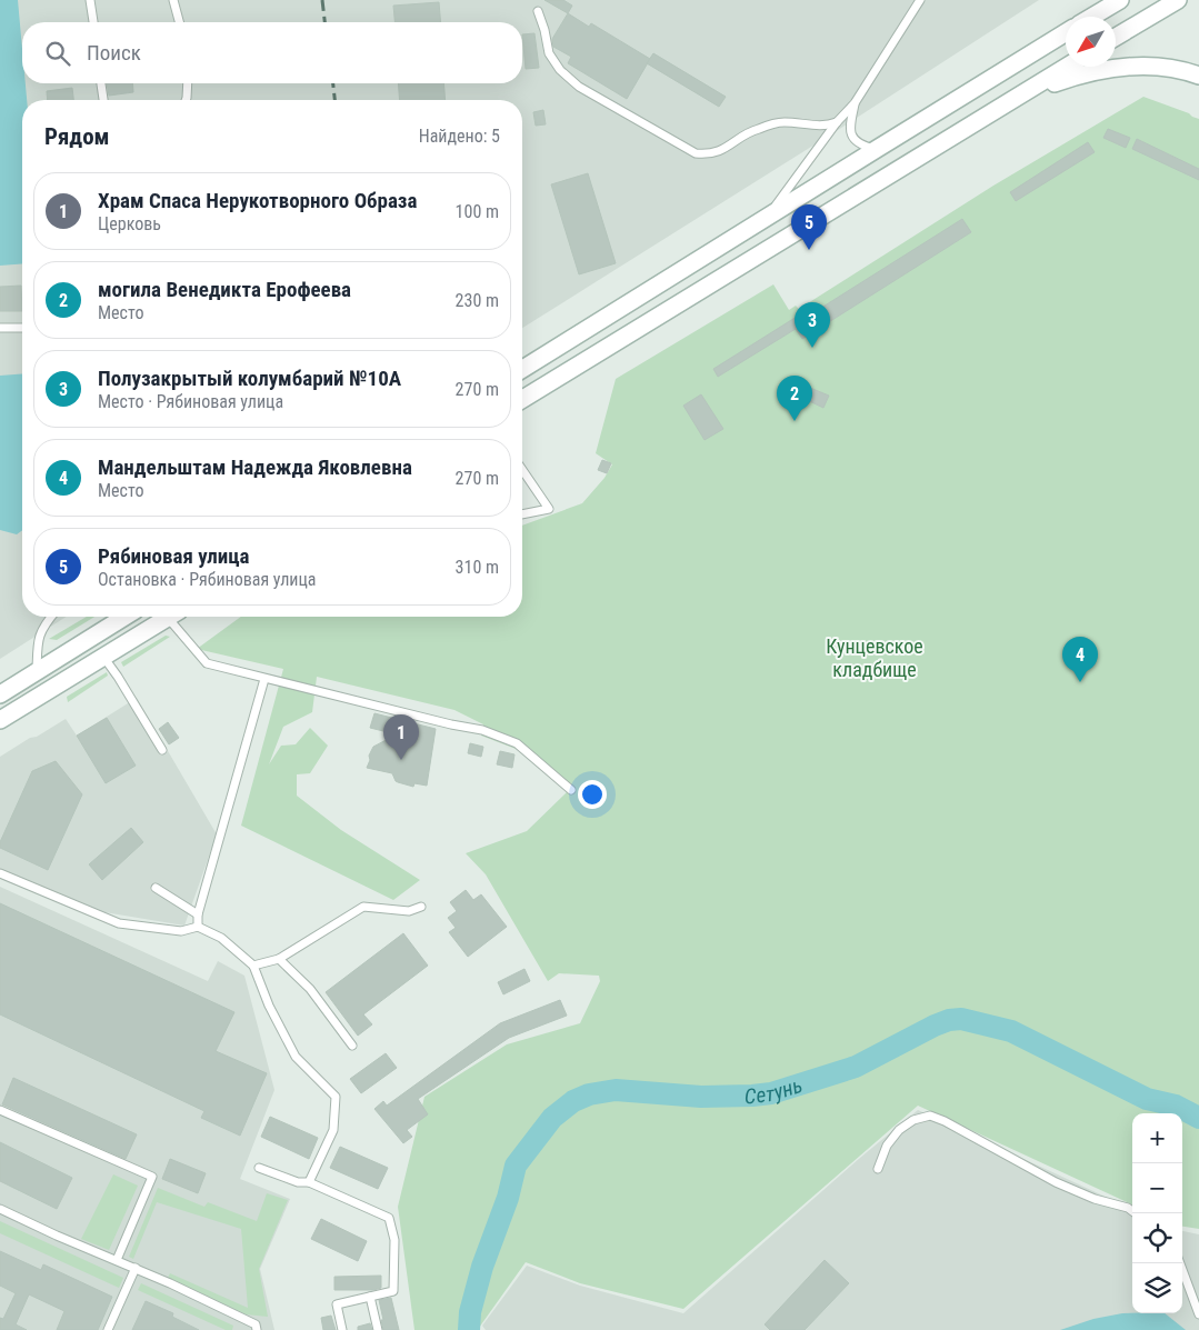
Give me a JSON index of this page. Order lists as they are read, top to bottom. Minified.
{"water":["Сетунь"],"parks":["Кунцевское кладбище"],"north":"bottom left","page":{"search":"Поиск","heading":["Рядом","Найдено: 5"],"list":[{"mark":"1","name":"Храм Спаса Нерукотворного Образа","note":"Церковь","value":"100 m"},{"mark":"2","name":"могила Венедикта Ерофеева","note":"Место","value":"230 m"},{"mark":"3","name":"Полузакрытый колумбарий №10А","note":"Место · Рябиновая улица","value":"270 m"},{"mark":"4","name":"Мандельштам Надежда Яковлевна","note":"Место","value":"270 m"},{"mark":"5","name":"Рябиновая улица","note":"Остановка · Рябиновая улица","value":"310 m"}],"pins":["5","3","2","4","1"],"map_buttons":["+","−"]}}
